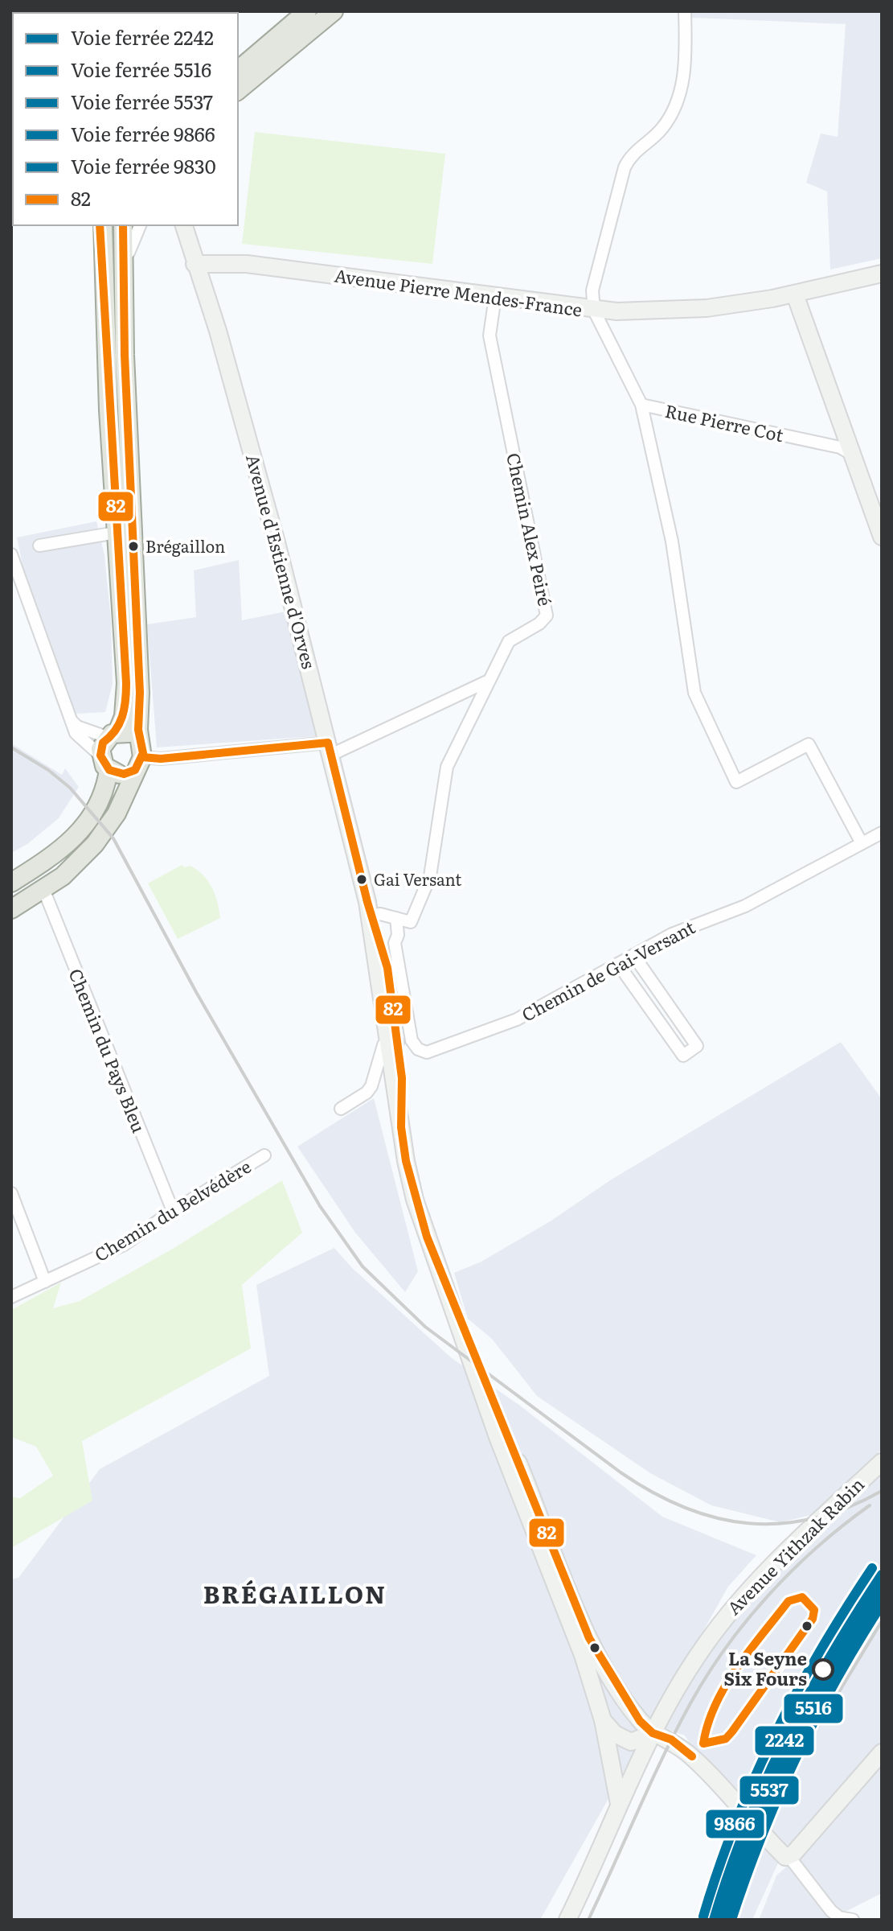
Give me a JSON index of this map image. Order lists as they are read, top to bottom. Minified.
{"streets":{"street":["Avenue Pierre Mendes-France","Rue Pierre Cot","Chemin Alex Peiré","Avenue d'Estienne d'Orves","Chemin de Gai-Versant","Chemin du Pays Bleu","Chemin du Belvédère","Avenue Yithzak Rabin"]},"crossings":[["Avenue Pierre Mendes-France","Rue Pierre Cot"],["Avenue Pierre Mendes-France","Chemin Alex Peiré"],["Avenue Pierre Mendes-France","Chemin de Gai-Versant"],["Avenue d'Estienne d'Orves","Avenue Yithzak Rabin"],["Chemin du Pays Bleu","Chemin du Belvédère"]],"districts":["BRÉGAILLON"],"places":["Brégaillon","Gai Versant","La Seyne Six Fours"],"lines":["transit line 82","rail line 9866","rail line 2242","rail line 5537","rail line 5516","rail line 9830"],"legend":["Voie ferrée 2242","Voie ferrée 5516","Voie ferrée 5537","Voie ferrée 9866","Voie ferrée 9830","82"]}
